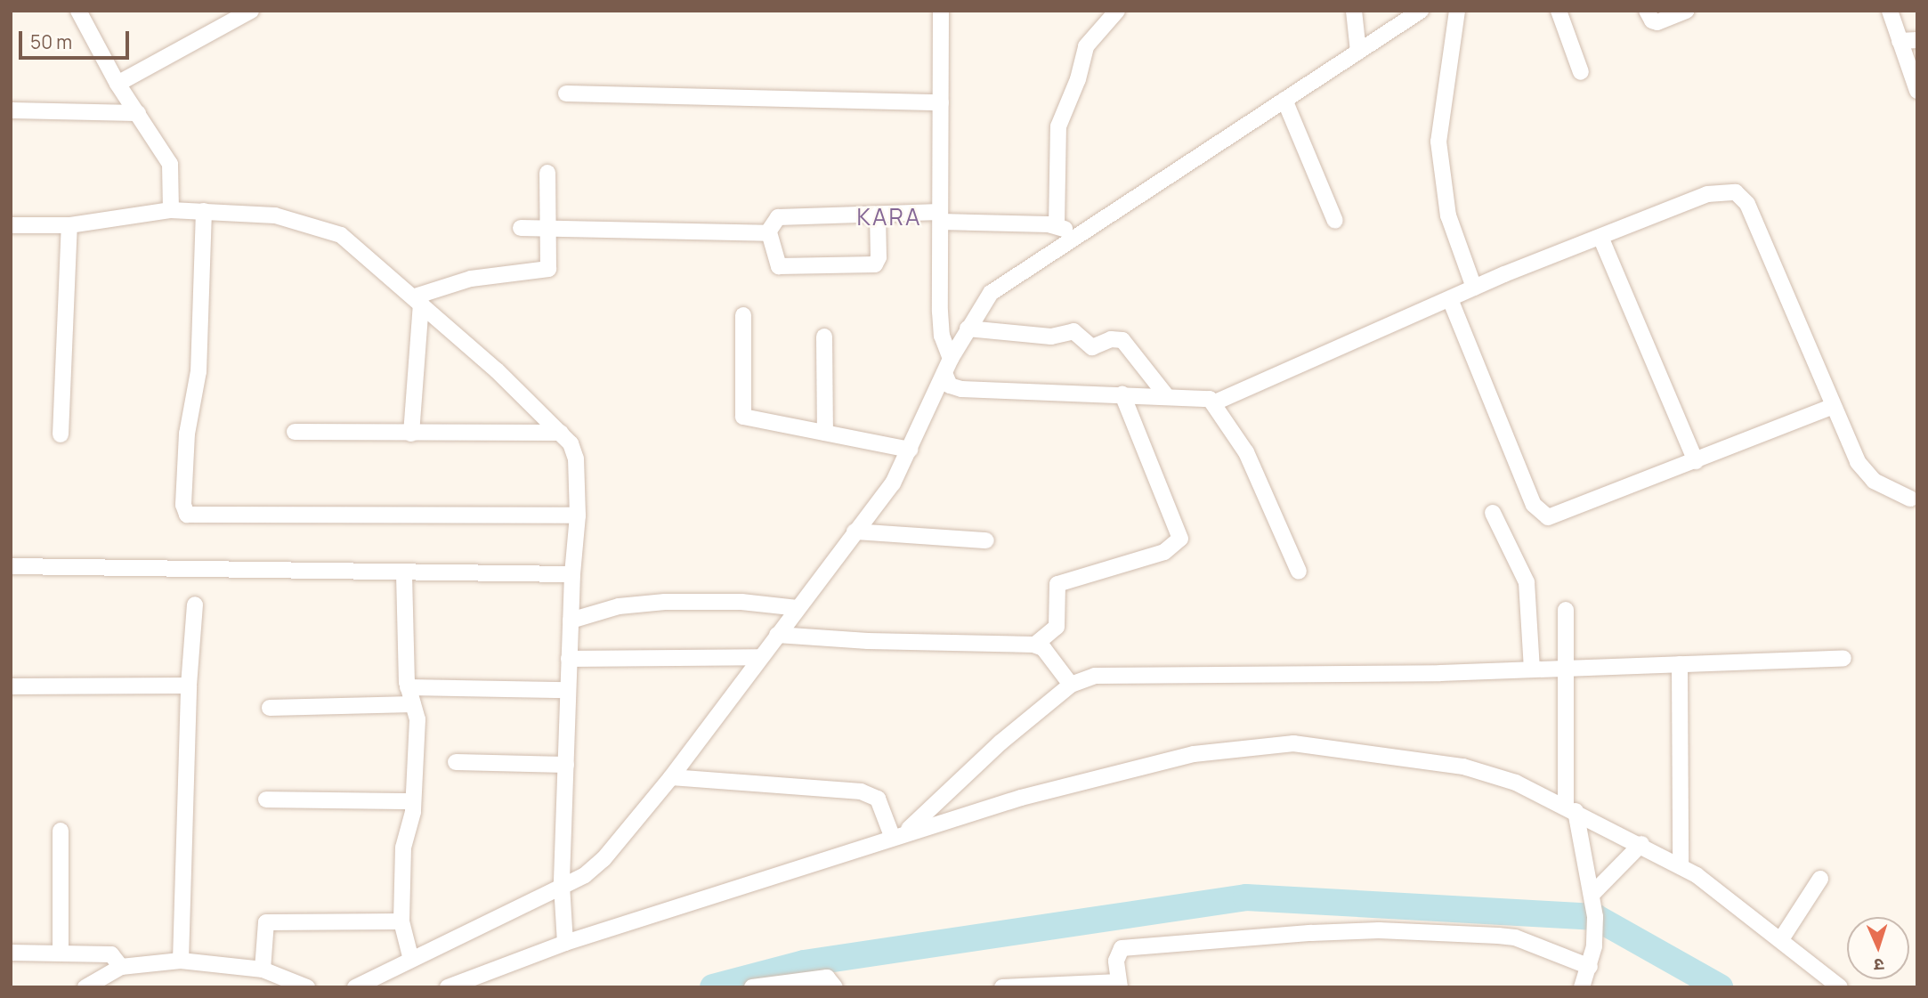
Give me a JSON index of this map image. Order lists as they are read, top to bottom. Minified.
{"districts":["KARA"],"scale_bar":"50 m","north":"bottom"}
